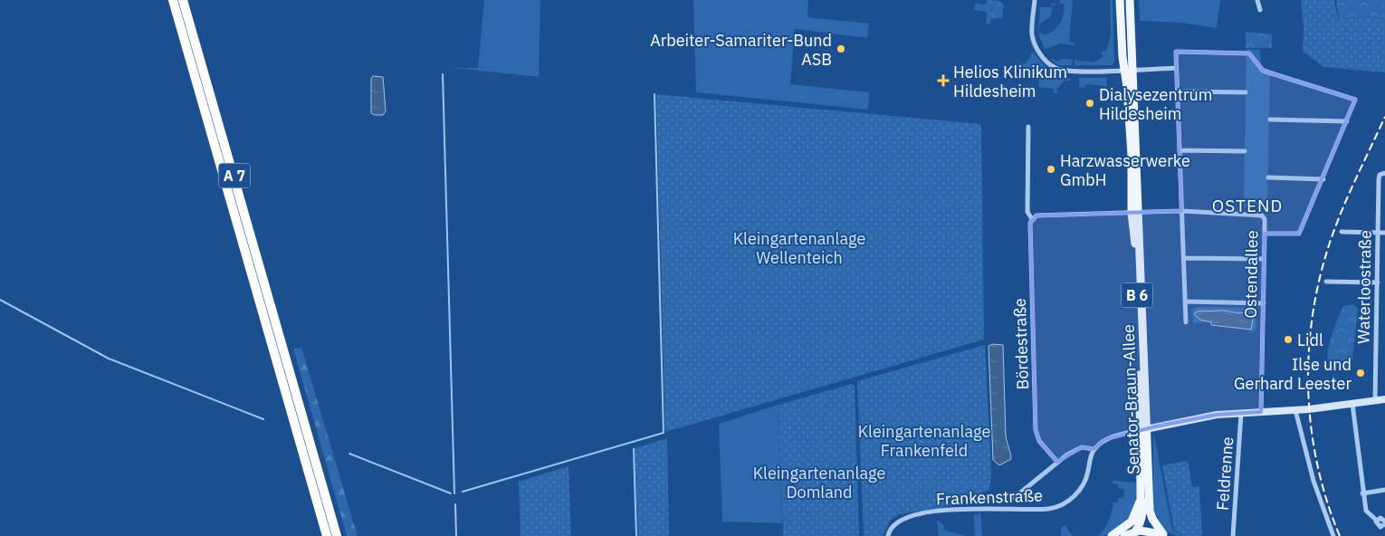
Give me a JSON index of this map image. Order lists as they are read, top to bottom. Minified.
{"streets":{"highway":["A 7"],"main road":["B 6","Senator-Braun-Allee"],"street":["Ostendallee","Waterloostraße","Bördestraße","Feldrenne","Frankenstraße"]},"crossings":[["Ostendallee","Senator-Braun-Allee"],["Ostendallee","Frankenstraße"],["Waterloostraße","Frankenstraße"],["Bördestraße","Frankenstraße"],["Senator-Braun-Allee","Frankenstraße"],["Feldrenne","Frankenstraße"]],"districts":["OSTEND"],"parks":["Kleingartenanlage Wellenteich","Kleingartenanlage Frankenfeld","Kleingartenanlage Domland"],"places":{"other":["Arbeiter-Samariter-Bund ASB","Dialysezentrum Hildesheim","Harzwasserwerke GmbH","Lidl","Ilse und Gerhard Leester"],"health":["Helios Klinikum Hildesheim"]}}
